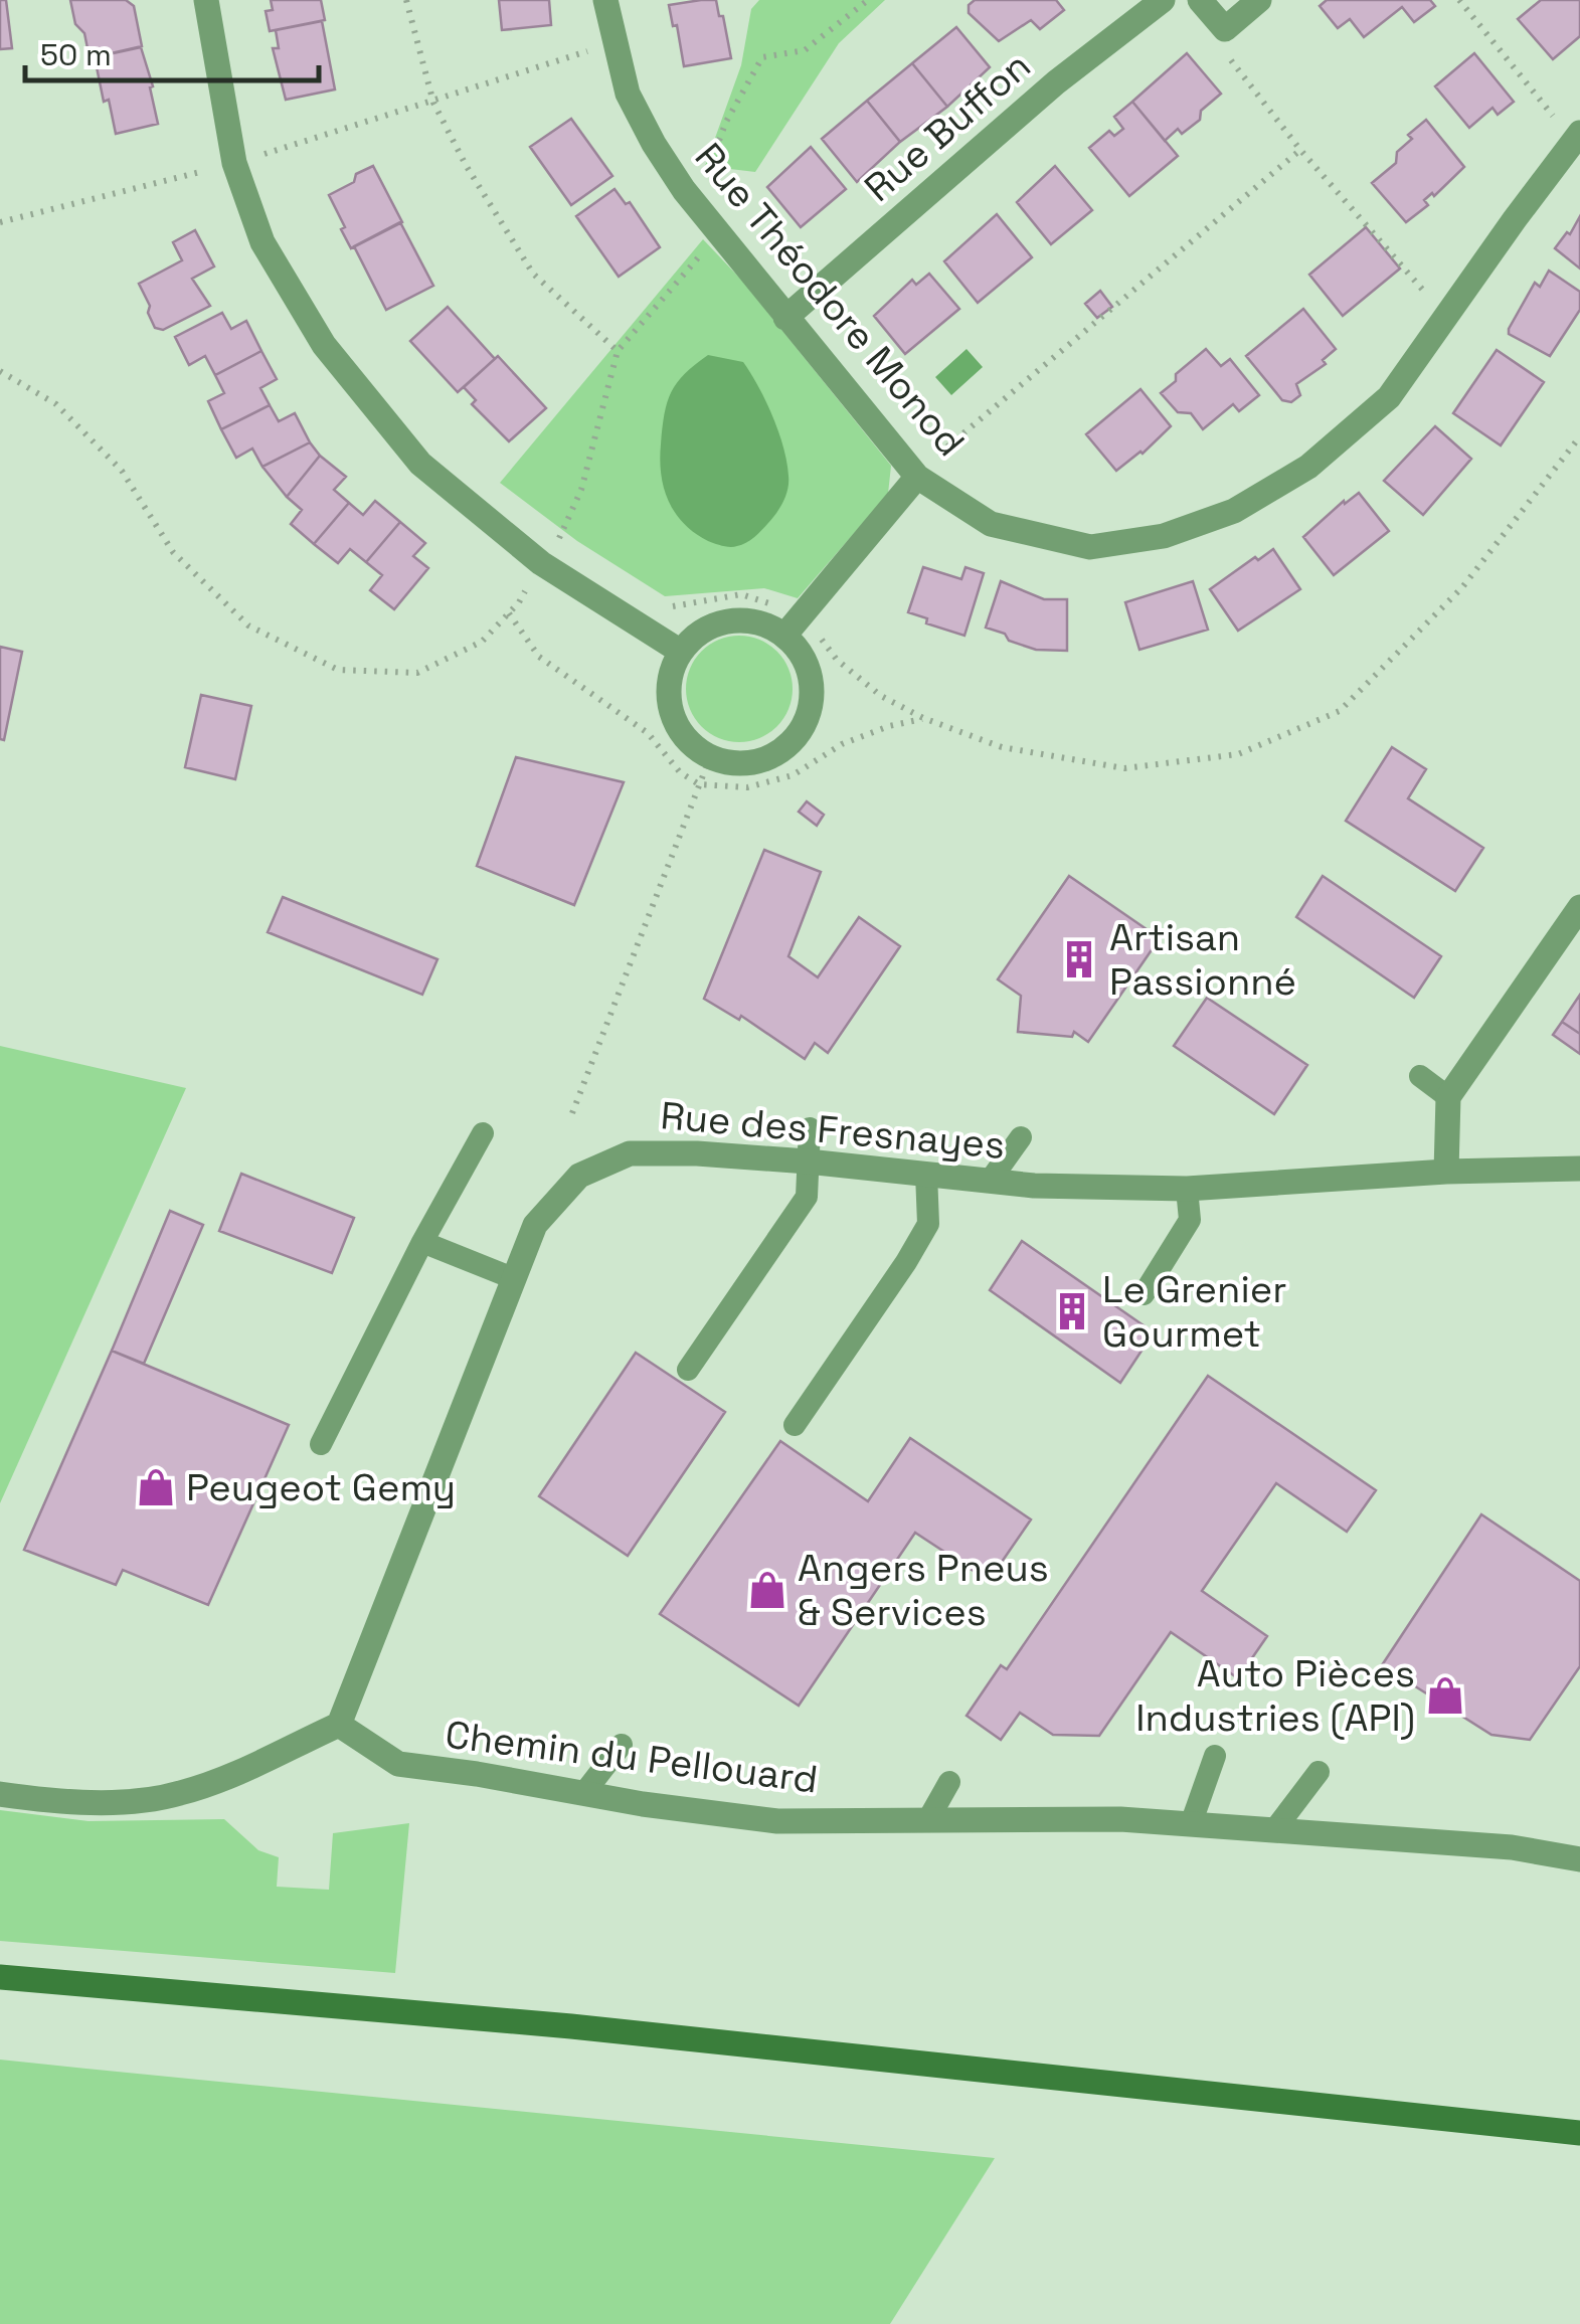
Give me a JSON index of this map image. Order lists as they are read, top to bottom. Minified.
{"streets":{"street":["Rue Buffon","Rue Théodore Monod","Rue des Fresnayes","Chemin du Pellouard"]},"crossings":[["Rue Buffon","Rue Théodore Monod"],["Rue des Fresnayes","Chemin du Pellouard"]],"places":{"building":["Artisan Passionné","Le Grenier Gourmet"],"shop":["Peugeot Gemy","Angers Pneus & Services","Auto Pièces Industries (API)"]},"scale_bar":"50 m"}
